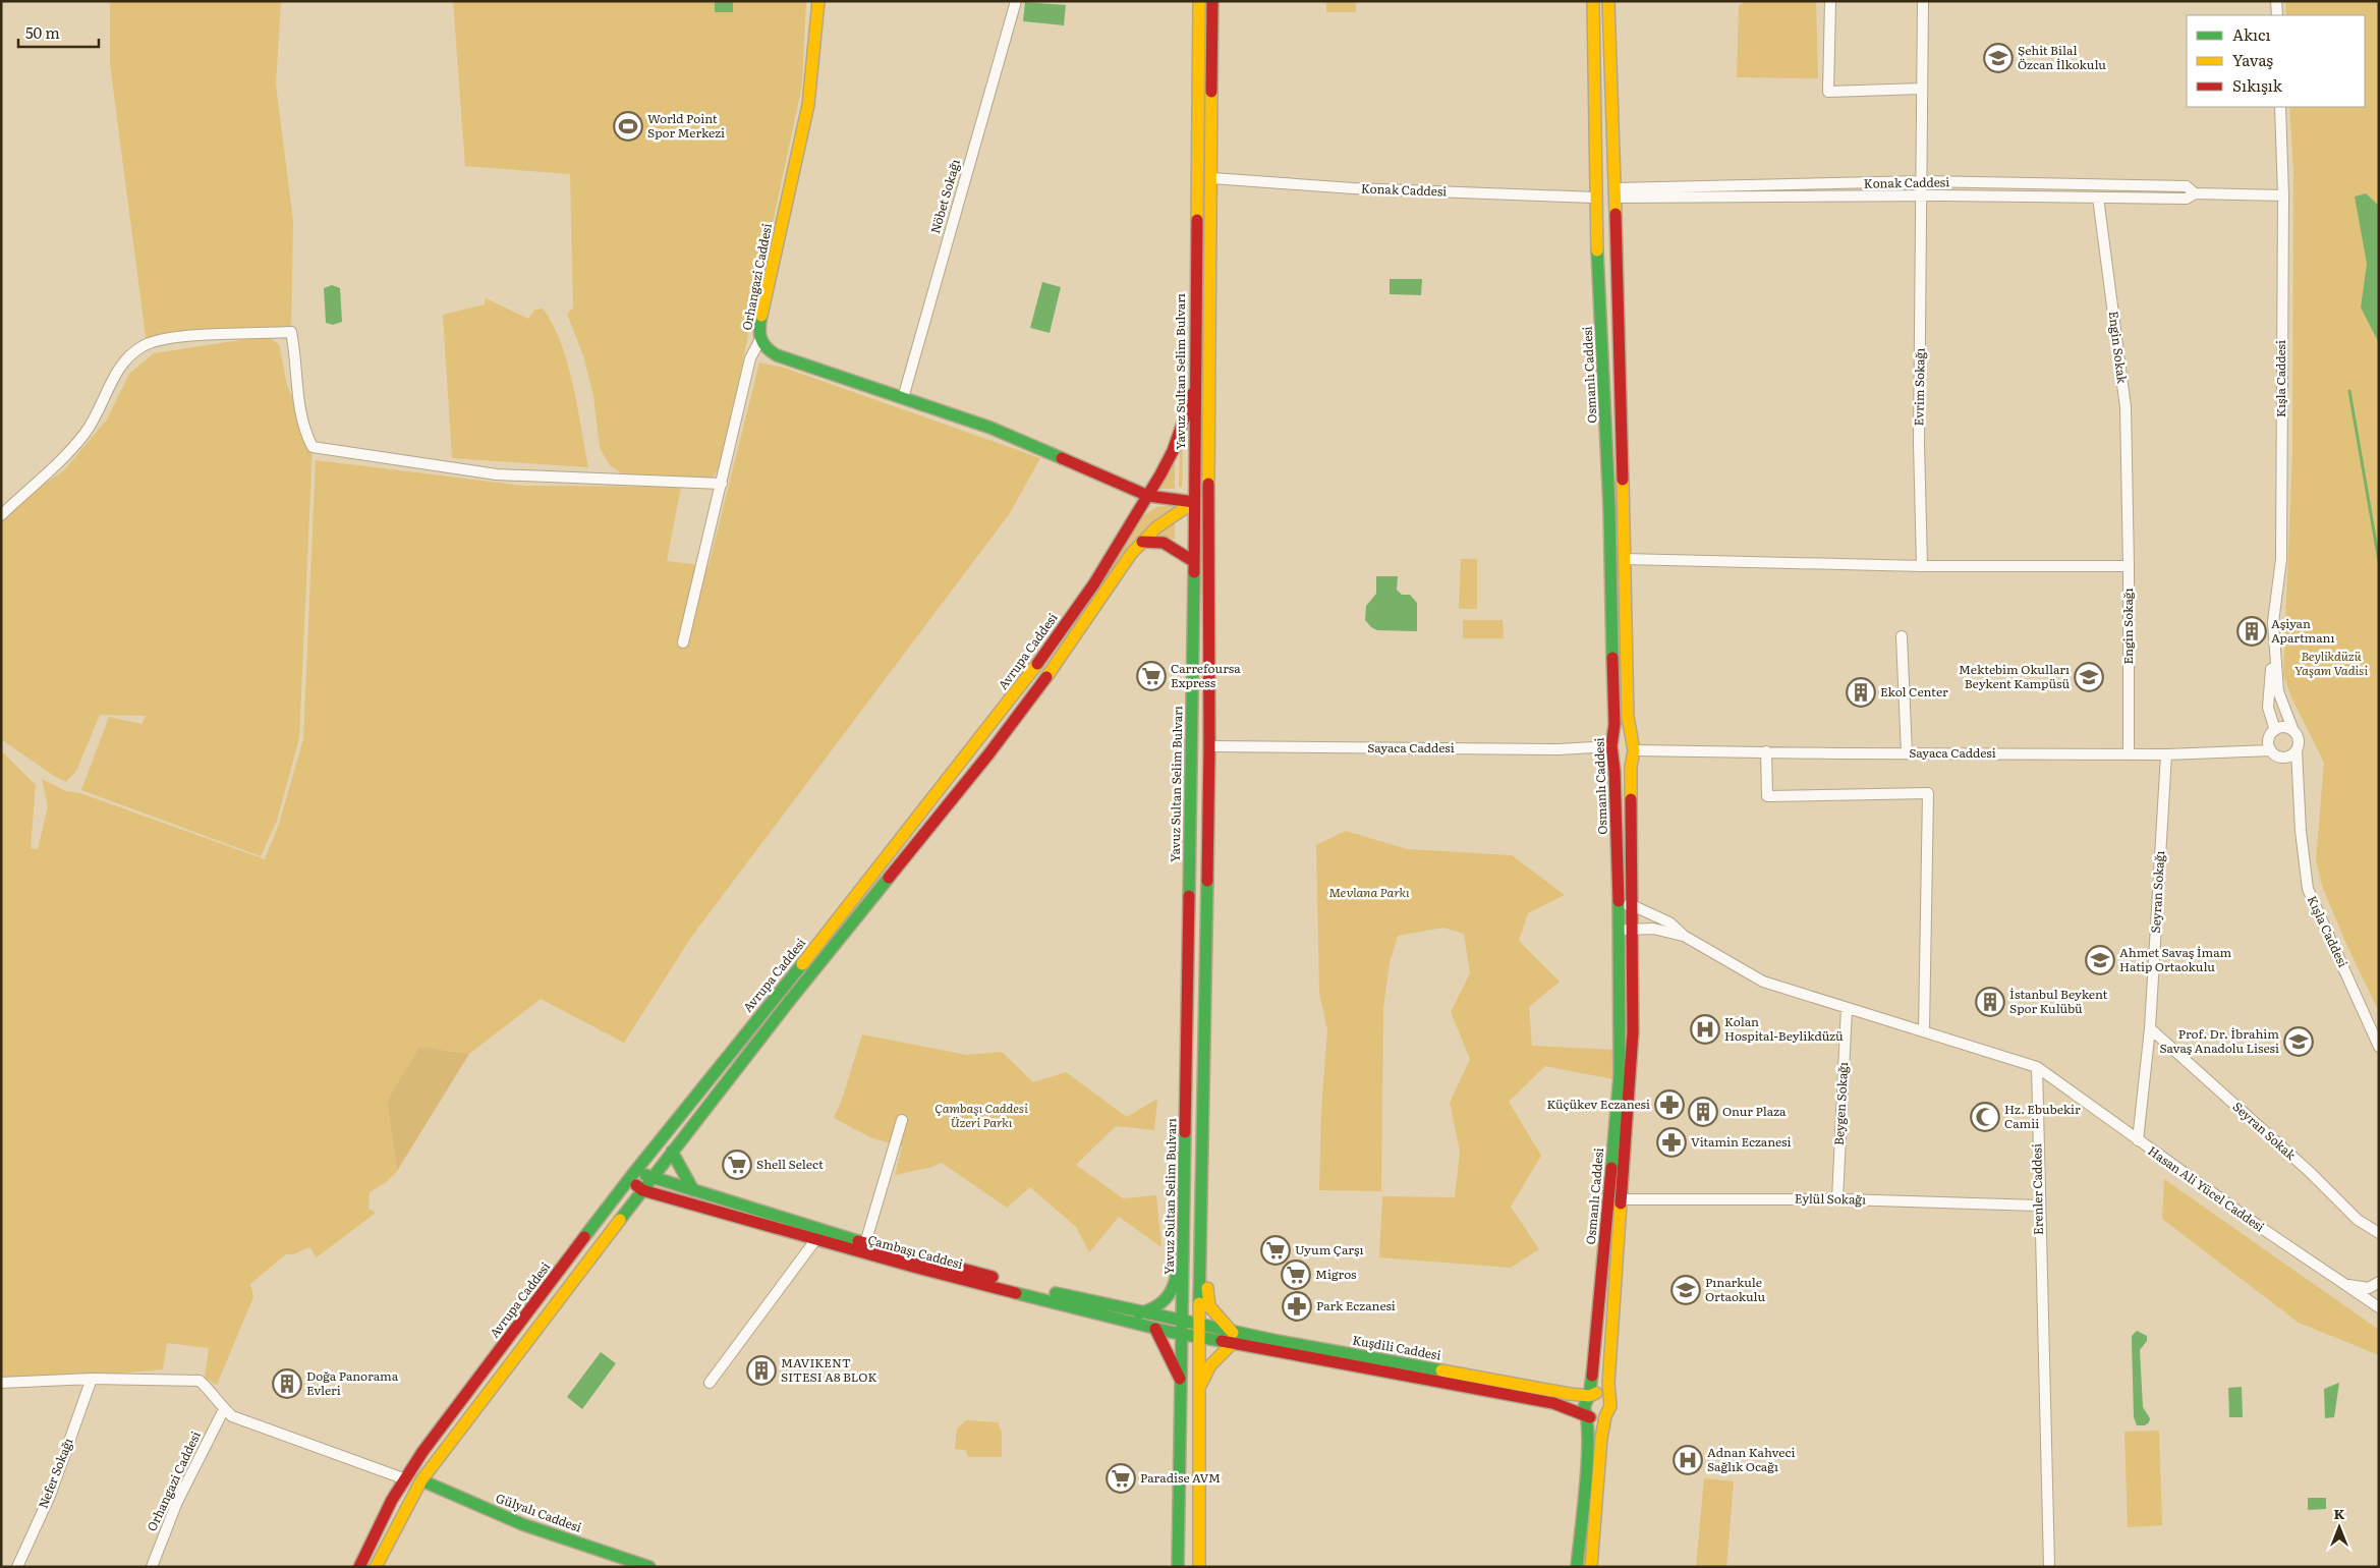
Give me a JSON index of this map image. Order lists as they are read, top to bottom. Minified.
{"streets":{"main road":["Orhangazi Caddesi","Yavuz Sultan Selim Bulvarı","Osmanlı Caddesi","Avrupa Caddesi","Çambaşı Caddesi","Kuşdili Caddesi","Gülyalı Caddesi"],"street":["Konak Caddesi","Nöbet Sokağı","Engin Sokak","Kışla Caddesi","Evrim Sokağı","Engin Sokağı","Sayaca Caddesi","Seyran Sokağı","Beygen Sokağı","Seyran Sokak","Erenler Caddesi","Hasan Ali Yücel Caddesi","Eylül Sokağı","Nefer Sokağı"]},"crossings":[["Konak Caddesi","Engin Sokak"],["Konak Caddesi","Osmanlı Caddesi"],["Konak Caddesi","Kışla Caddesi"],["Konak Caddesi","Evrim Sokağı"],["Engin Sokak","Engin Sokağı"],["Yavuz Sultan Selim Bulvarı","Avrupa Caddesi"],["Yavuz Sultan Selim Bulvarı","Çambaşı Caddesi"],["Osmanlı Caddesi","Sayaca Caddesi"],["Osmanlı Caddesi","Eylül Sokağı"],["Osmanlı Caddesi","Kuşdili Caddesi"],["Kışla Caddesi","Sayaca Caddesi"],["Engin Sokağı","Sayaca Caddesi"],["Avrupa Caddesi","Çambaşı Caddesi"],["Sayaca Caddesi","Seyran Sokağı"],["Seyran Sokağı","Seyran Sokak"],["Seyran Sokağı","Hasan Ali Yücel Caddesi"],["Beygen Sokağı","Eylül Sokağı"],["Erenler Caddesi","Hasan Ali Yücel Caddesi"],["Erenler Caddesi","Eylül Sokağı"],["Çambaşı Caddesi","Kuşdili Caddesi"]],"parks":["Beylikdüzü Yaşam Vadisi","Mevlana Parkı","Çambaşı Caddesi Üzeri Parkı"],"places":{"school or university":["Şehit Bilal Özcan İlkokulu","Mektebim Okulları Beykent Kampüsü","Ahmet Savaş İmam Hatip Ortaokulu","Prof. Dr. İbrahim Savaş Anadolu Lisesi","Pınarkule Ortaokulu"],"sports":["World Point Spor Merkezi"],"building":["Aşiyan Apartmanı","Ekol Center","İstanbul Beykent Spor Kulübü","Onur Plaza","MAVIKENT SITESI A8 BLOK","Doğa Panorama Evleri"],"supermarket":["Carrefoursa Express","Shell Select","Uyum Çarşı","Migros","Paradise AVM"],"hospital":["Kolan Hospital-Beylikdüzü","Adnan Kahveci Sağlık Ocağı"],"pharmacy":["Küçükev Eczanesi","Vitamin Eczanesi","Park Eczanesi"],"mosque":["Hz. Ebubekir Camii"]},"legend":["Akıcı","Yavaş","Sıkışık"],"scale_bar":"50 m","north":"top"}
